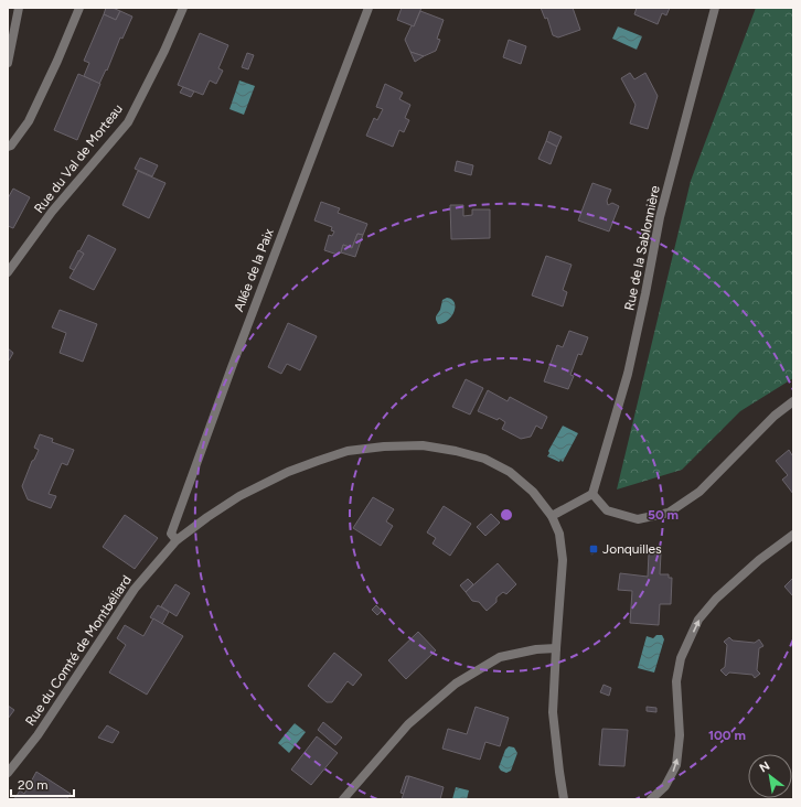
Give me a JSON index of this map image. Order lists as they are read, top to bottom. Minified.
{"streets":{"street":["Rue du Val de Morteau","Rue de la Sablonnière","Allée de la Paix","Rue du Comté de Montbéliard"]},"crossings":[["Allée de la Paix","Rue du Comté de Montbéliard"]],"places":{"transit":["Jonquilles"]},"scale_bar":"20 m","north":"top left","rings":["50 m","100 m"]}
